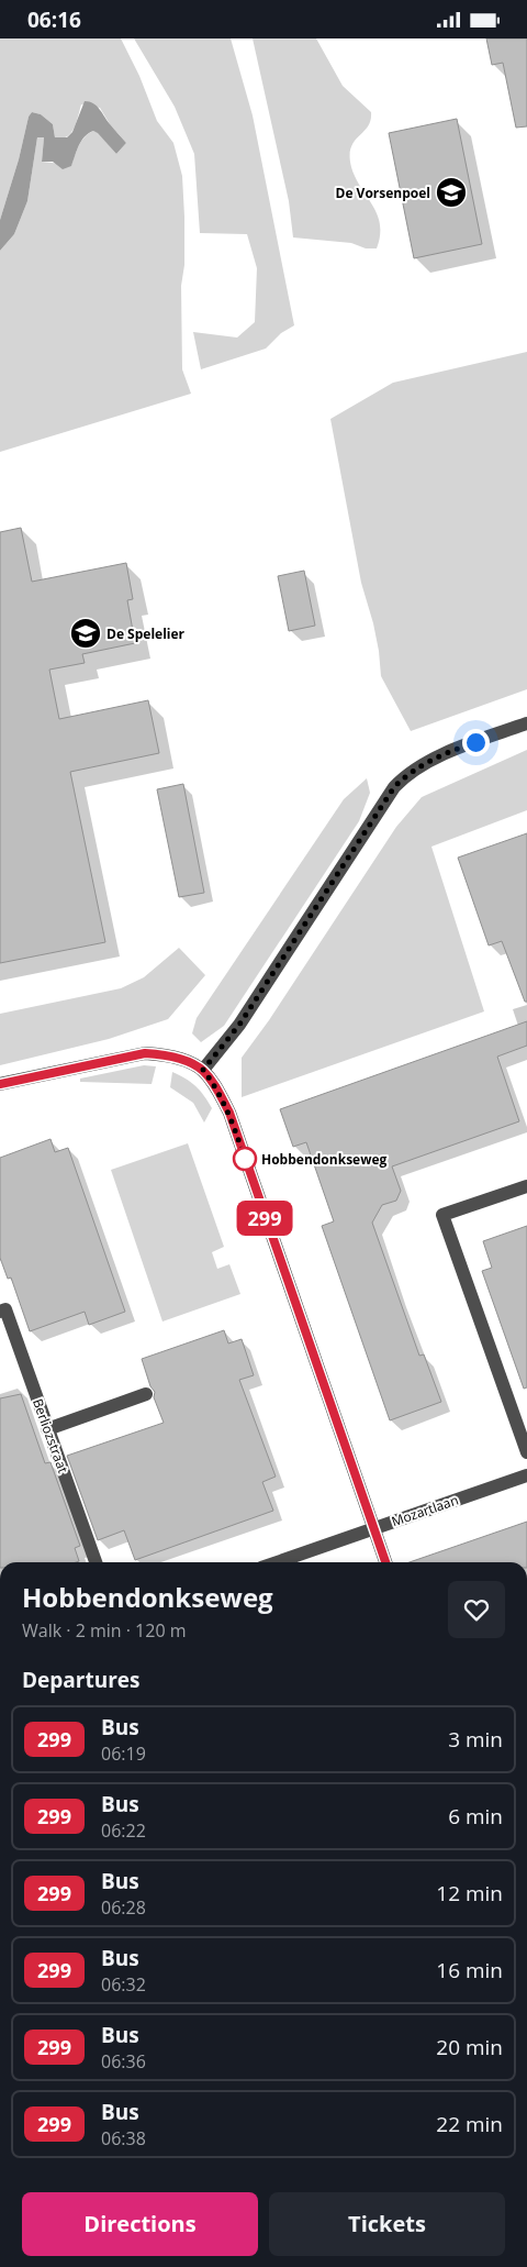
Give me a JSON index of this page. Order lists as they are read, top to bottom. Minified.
{"streets":{"street":["Berliozstraat","Mozartlaan"]},"places":{"school or university":["De Vorsenpoel","De Spelelier"],"other":["Hobbendonkseweg"]},"lines":["bus line 299"],"page":{"status":"06:16","on_map":"299","heading":[["Hobbendonkseweg","Walk · 2 min · 120 m"],"Departures"],"list":[{"mark":"299","name":"Bus","note":"06:19","value":"3 min"},{"mark":"299","name":"Bus","note":"06:22","value":"6 min"},{"mark":"299","name":"Bus","note":"06:28","value":"12 min"},{"mark":"299","name":"Bus","note":"06:32","value":"16 min"},{"mark":"299","name":"Bus","note":"06:36","value":"20 min"},{"mark":"299","name":"Bus","note":"06:38","value":"22 min"}],"buttons":["Directions","Tickets"]}}
